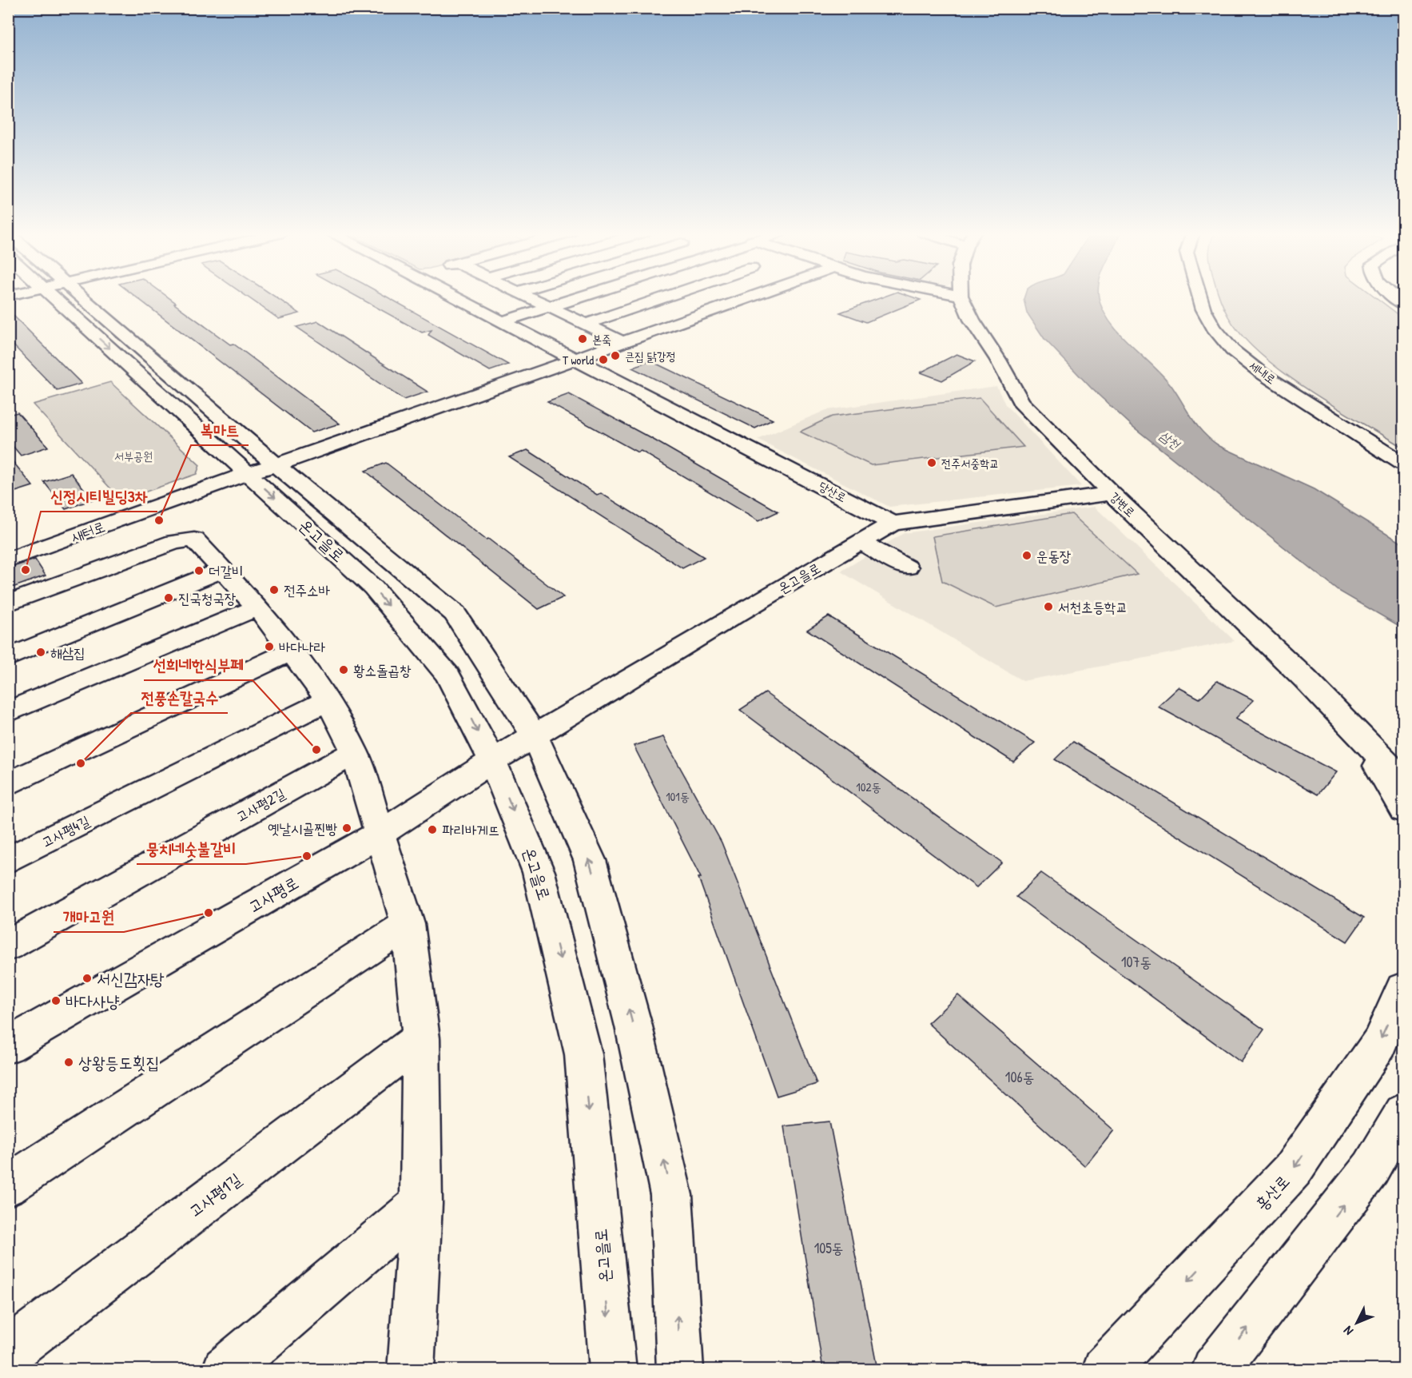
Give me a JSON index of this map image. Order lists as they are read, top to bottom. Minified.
{"streets":{"street":["세내로","당산로","강변로","새터로","온고을로","고사평2길","고사평4길","고사평로","홍산로","고사평1길"]},"crossings":[["당산로","온고을로"],["새터로","온고을로"],["온고을로","고사평로"]],"water":["삼천"],"parks":["서부공원"],"places":["본죽","큰집 닭강정","T world","전주서중학교","복마트","운동장","신정시티빌딩3차","더갈비","전주소바","진국청국장","서천초등학교","바다나라","해삼집","황소돌곱창","선희네한식부페","전풍손칼국수","옛날시골찐빵","파리바게뜨","뭉치네숫불갈비","개마고원","서신감자탕","바다사냥","상왕등도횟집"],"house_numbers":["102동","101동","107동","106동","105동"],"north":"bottom left"}
